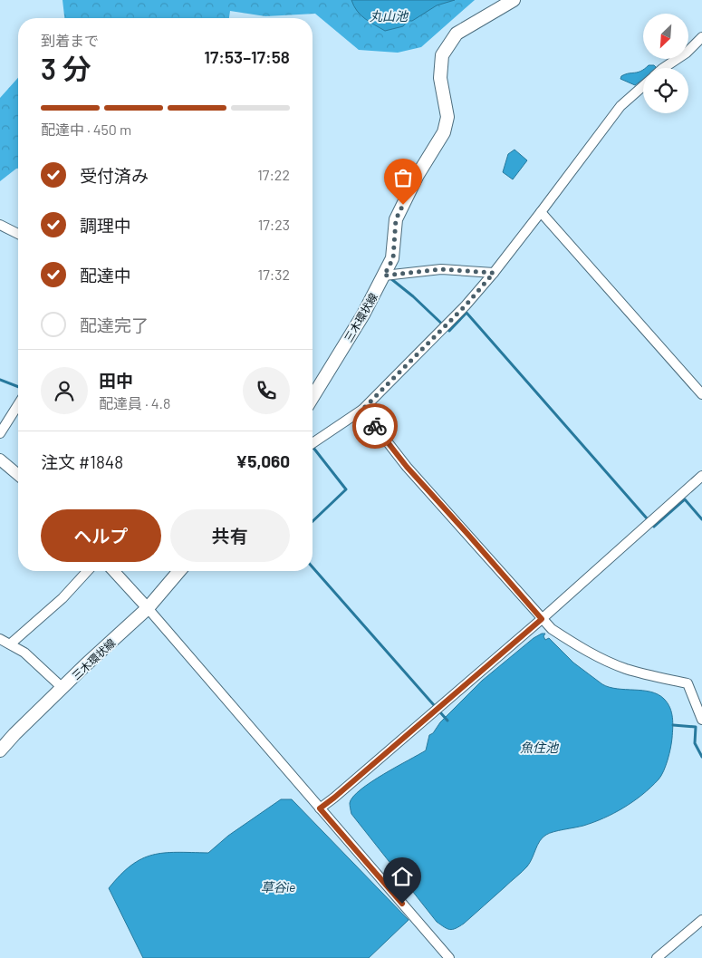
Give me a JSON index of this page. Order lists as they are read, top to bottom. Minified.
{"streets":{"main road":["三木環状線"]},"water":["丸山池","魚住池","草谷ie"],"north":"bottom left","page":{"heading":["3 分","到着まで","17:53–17:58"],"panel":["田中","配達員 · 4.8","注文 #1848","¥5,060"],"bar":"配達中 · 450 m","list":[["受付済み","17:22"],["調理中","17:23"],["配達中","17:32"],"配達完了"],"buttons":["ヘルプ","共有"]}}
